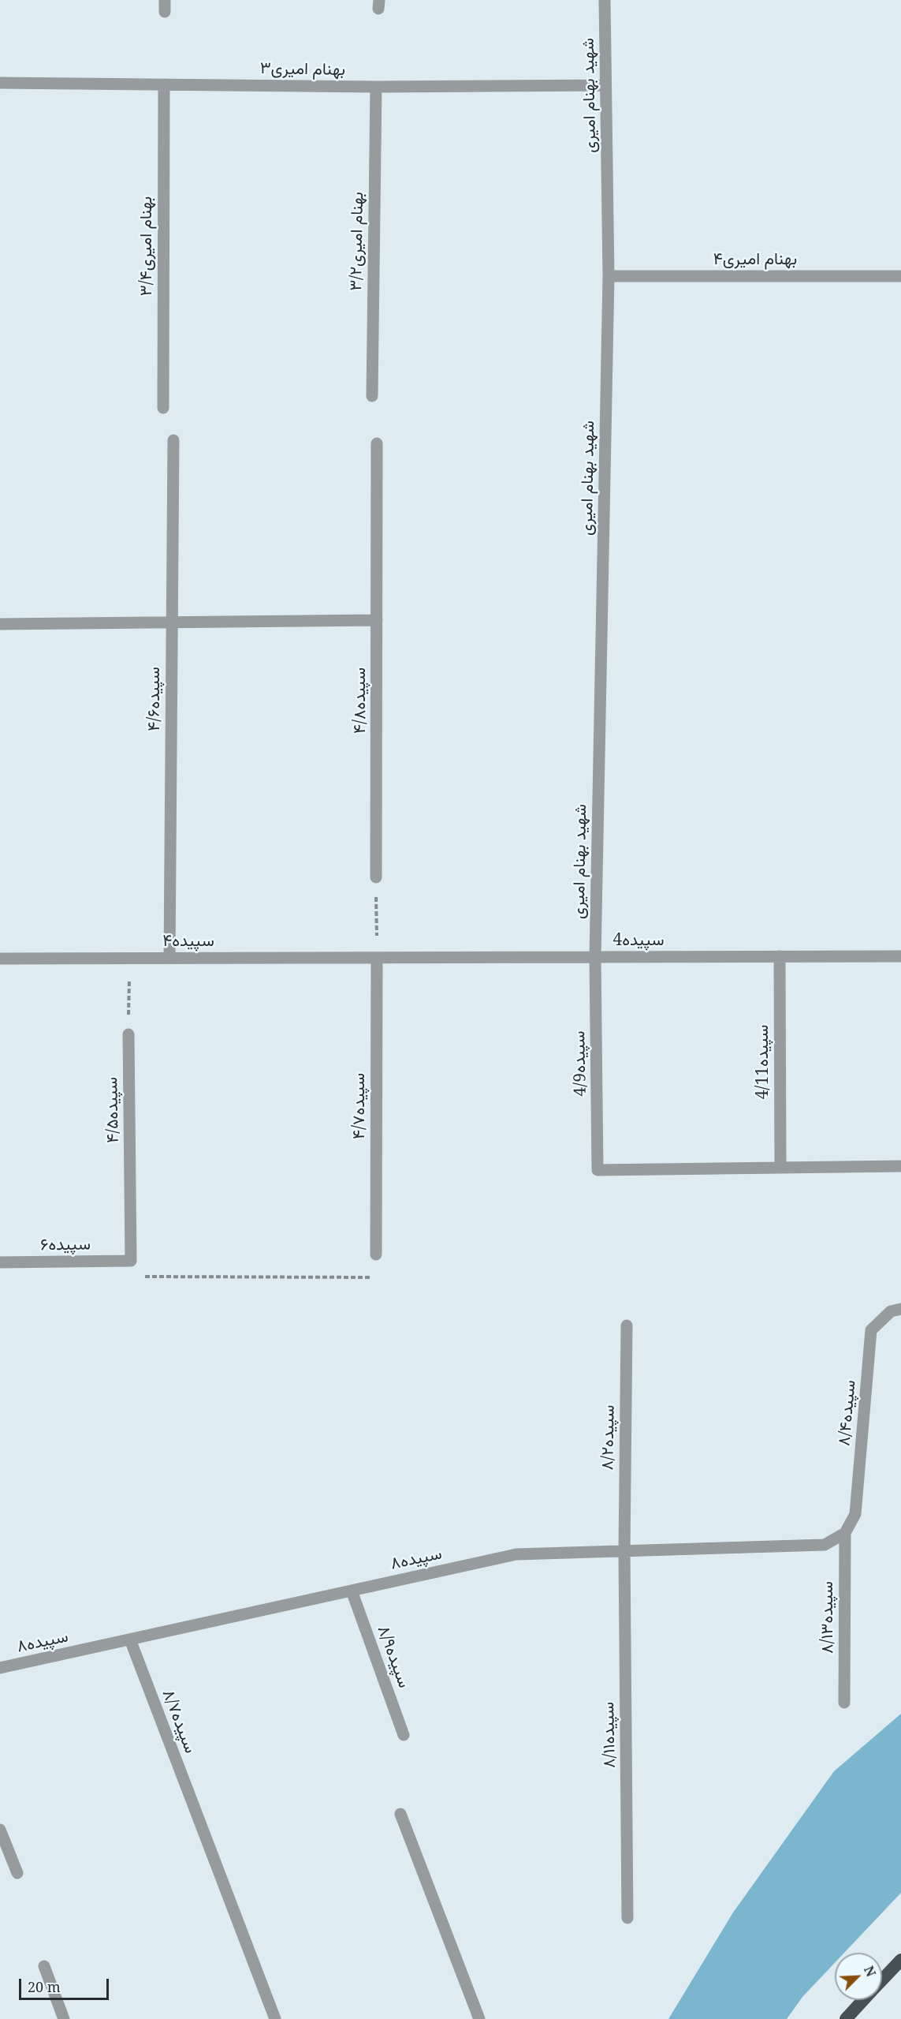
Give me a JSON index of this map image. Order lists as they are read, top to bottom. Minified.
{"streets":{"street":["بهنام امیری۳","شهید بهنام امیری","بهنام امیری۳/۲","بهنام امیری۳/۴","بهنام امیری۴","سپیده۴/۶","سپیده۴/۸","4سپیده","سپیده۴","4/11سپیده","4/9سپیده","سپیده۴/۷","سپیده۴/۵","سپیده۶","سپیده۸/۴","سپیده۸/۲","سپیده۸","سپیده۸/۱۳","سپیده۸/۹","سپیده۸/۷","سپیده۸/۱۱"]},"crossings":[["بهنام امیری۳","شهید بهنام امیری"],["بهنام امیری۳","بهنام امیری۳/۲"],["بهنام امیری۳","بهنام امیری۳/۴"],["شهید بهنام امیری","بهنام امیری۴"],["شهید بهنام امیری","4سپیده"],["شهید بهنام امیری","4/9سپیده"],["سپیده۴/۶","سپیده۴"],["4سپیده","سپیده۴"],["4سپیده","4/11سپیده"],["4سپیده","4/9سپیده"],["4سپیده","سپیده۴/۷"],["سپیده۴","سپیده۴/۷"],["4/11سپیده","4/9سپیده"],["سپیده۴/۵","سپیده۶"],["سپیده۸/۴","سپیده۸"],["سپیده۸/۴","سپیده۸/۱۳"],["سپیده۸/۲","سپیده۸"],["سپیده۸/۲","سپیده۸/۱۱"],["سپیده۸","سپیده۸/۱۳"],["سپیده۸","سپیده۸/۹"],["سپیده۸","سپیده۸/۷"],["سپیده۸","سپیده۸/۱۱"]],"scale_bar":"20 m","north":"top right"}
